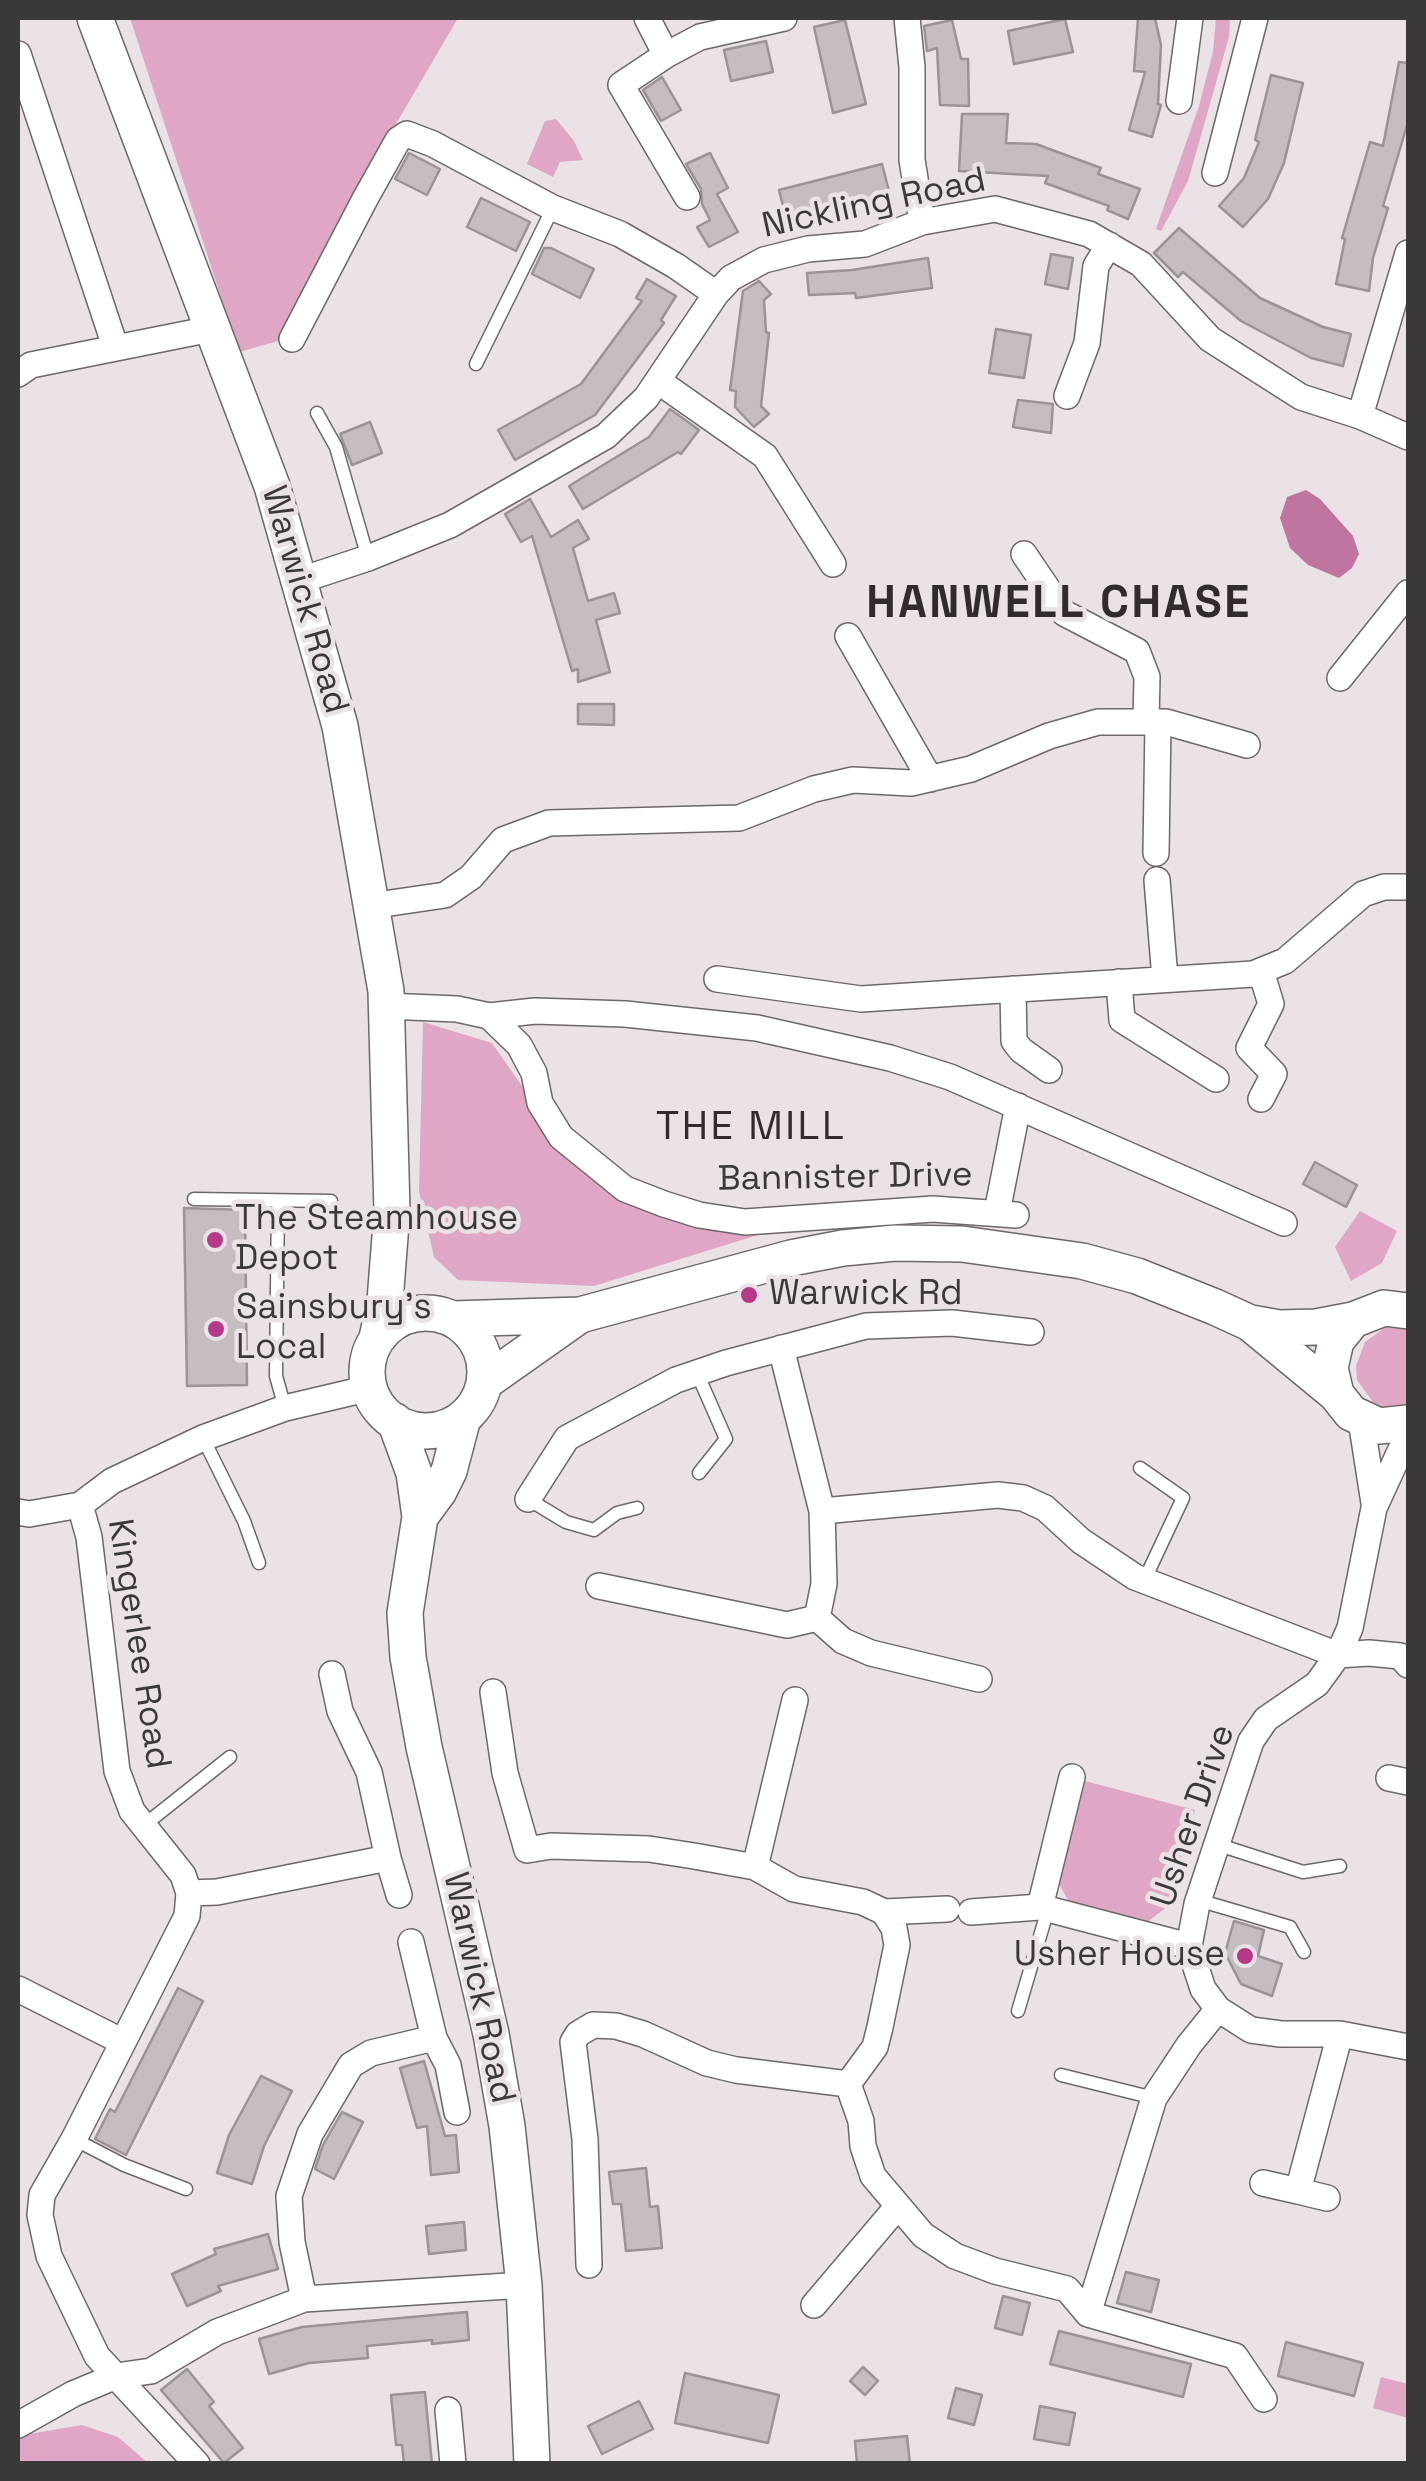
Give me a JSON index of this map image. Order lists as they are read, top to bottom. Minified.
{"streets":{"main road":["Warwick Road"],"street":["Nickling Road","Bannister Drive","Kingerlee Road","Usher Drive"]},"crossings":[["Nickling Road","Warwick Road"]],"districts":["HANWELL CHASE","THE MILL"],"places":["The Steamhouse Depot","Warwick Rd","Sainsbury's Local","Usher House"]}
